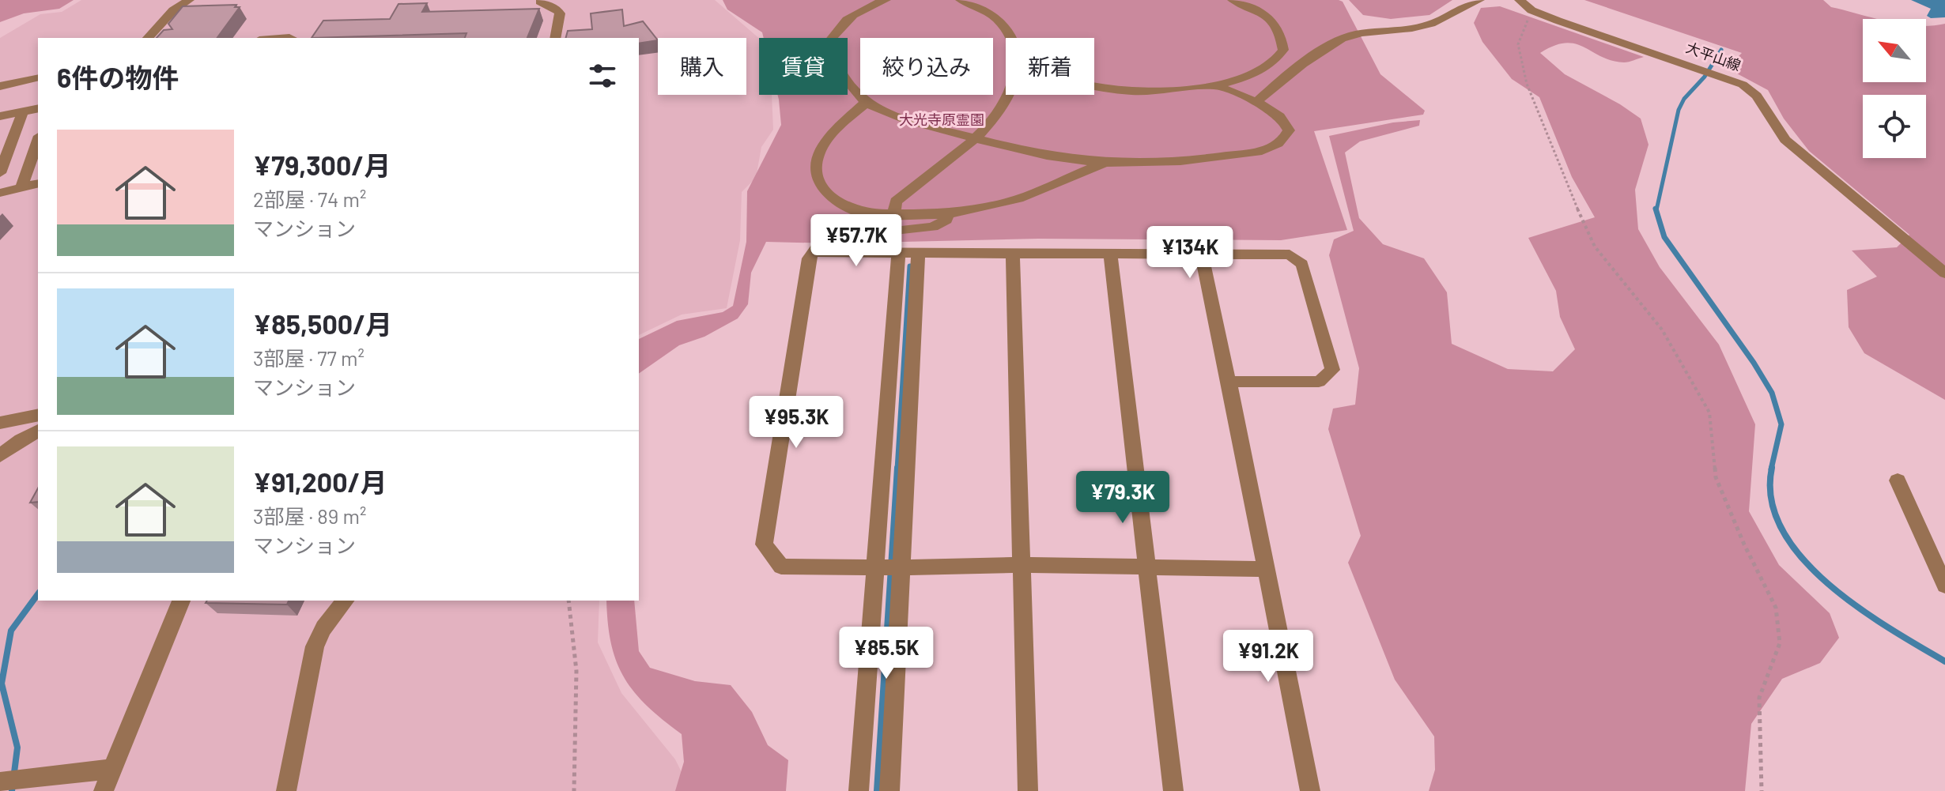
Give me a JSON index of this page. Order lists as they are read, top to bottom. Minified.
{"streets":{"street":["大平山線"]},"parks":["大光寺原霊園"],"north":"top left","page":{"chip":["購入","賃貸","絞り込み","新着"],"heading":"6件の物件","list":[{"name":"¥79,300/月","note":"2部屋 · 74 m² · マンション"},{"name":"¥85,500/月","note":"3部屋 · 77 m² · マンション"},{"name":"¥91,200/月","note":"3部屋 · 89 m² · マンション"}],"price":["¥57.7K","¥134K","¥95.3K","¥79.3K","¥85.5K","¥91.2K"]}}
